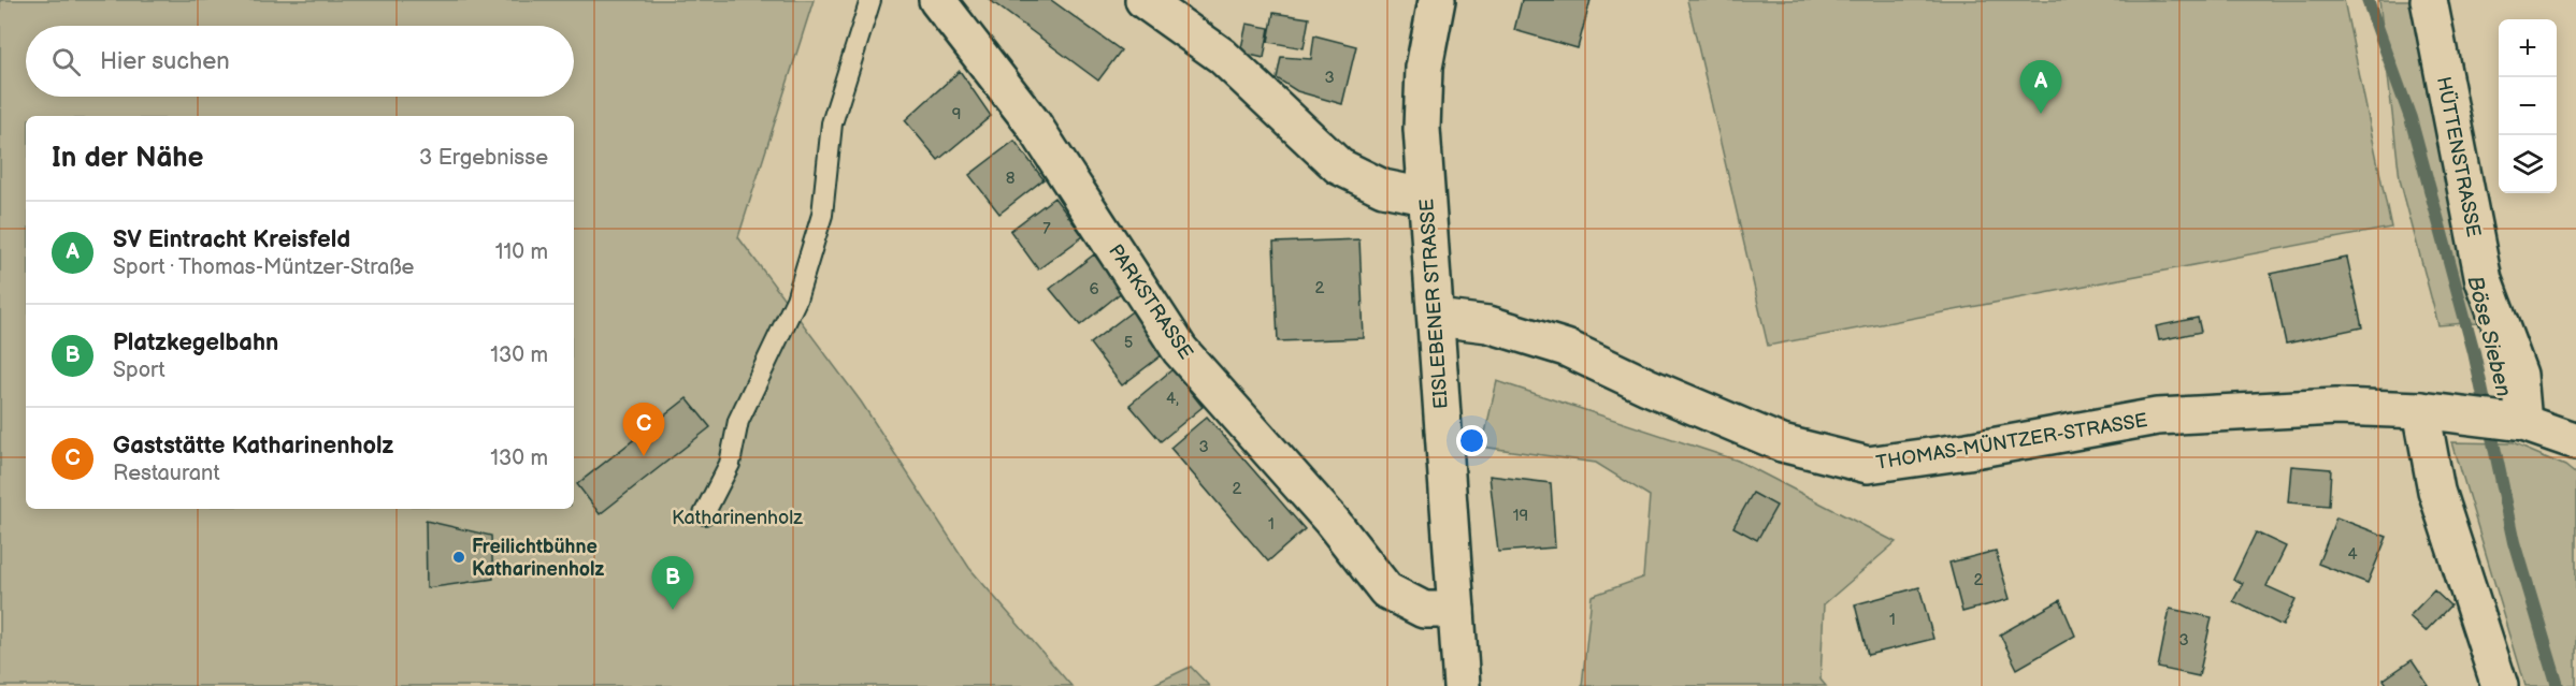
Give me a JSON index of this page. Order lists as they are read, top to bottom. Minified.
{"streets":{"street":["HÜTTENSTRASSE","PARKSTRASSE","EISLEBENER STRASSE","THOMAS-MÜNTZER-STRASSE"]},"crossings":[["HÜTTENSTRASSE","THOMAS-MÜNTZER-STRASSE"],["PARKSTRASSE","EISLEBENER STRASSE"],["EISLEBENER STRASSE","THOMAS-MÜNTZER-STRASSE"]],"water":["Böse Sieben"],"parks":["Katharinenholz"],"places":["Freilichtbühne Katharinenholz"],"house_numbers":["3","9","8","7","2","6","5","4,","3","2","19","1","4","2","1","3"],"page":{"map_buttons":["+","−"],"search":"Hier suchen","pins":["A","C","B"],"heading":["In der Nähe","3 Ergebnisse"],"list":[{"mark":"A","name":"SV Eintracht Kreisfeld","note":"Sport · Thomas-Müntzer-Straße","value":"110 m"},{"mark":"B","name":"Platzkegelbahn","note":"Sport","value":"130 m"},{"mark":"C","name":"Gaststätte Katharinenholz","note":"Restaurant","value":"130 m"}]}}
